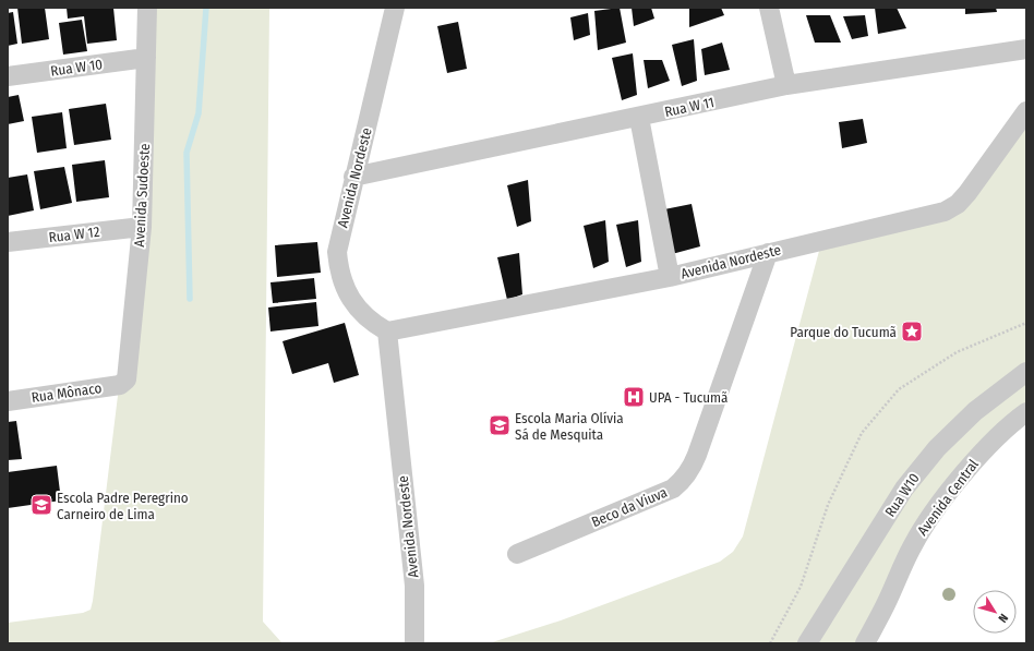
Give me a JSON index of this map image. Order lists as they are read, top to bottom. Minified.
{"streets":{"street":["Rua W 10","Rua W 11","Avenida Nordeste","Avenida Sudoeste","Rua W 12","Rua Mônaco","Rua W10","Avenida Central","Beco da Viuva"]},"crossings":[["Rua W 10","Avenida Sudoeste"],["Rua W 11","Avenida Nordeste"],["Avenida Nordeste","Beco da Viuva"],["Avenida Sudoeste","Rua W 12"],["Avenida Sudoeste","Rua Mônaco"]],"places":{"place":["Parque do Tucumã"],"hospital":["UPA - Tucumã"],"school or university":["Escola Maria Olívia Sá de Mesquita","Escola Padre Peregrino Carneiro de Lima"]},"north":"bottom right"}
